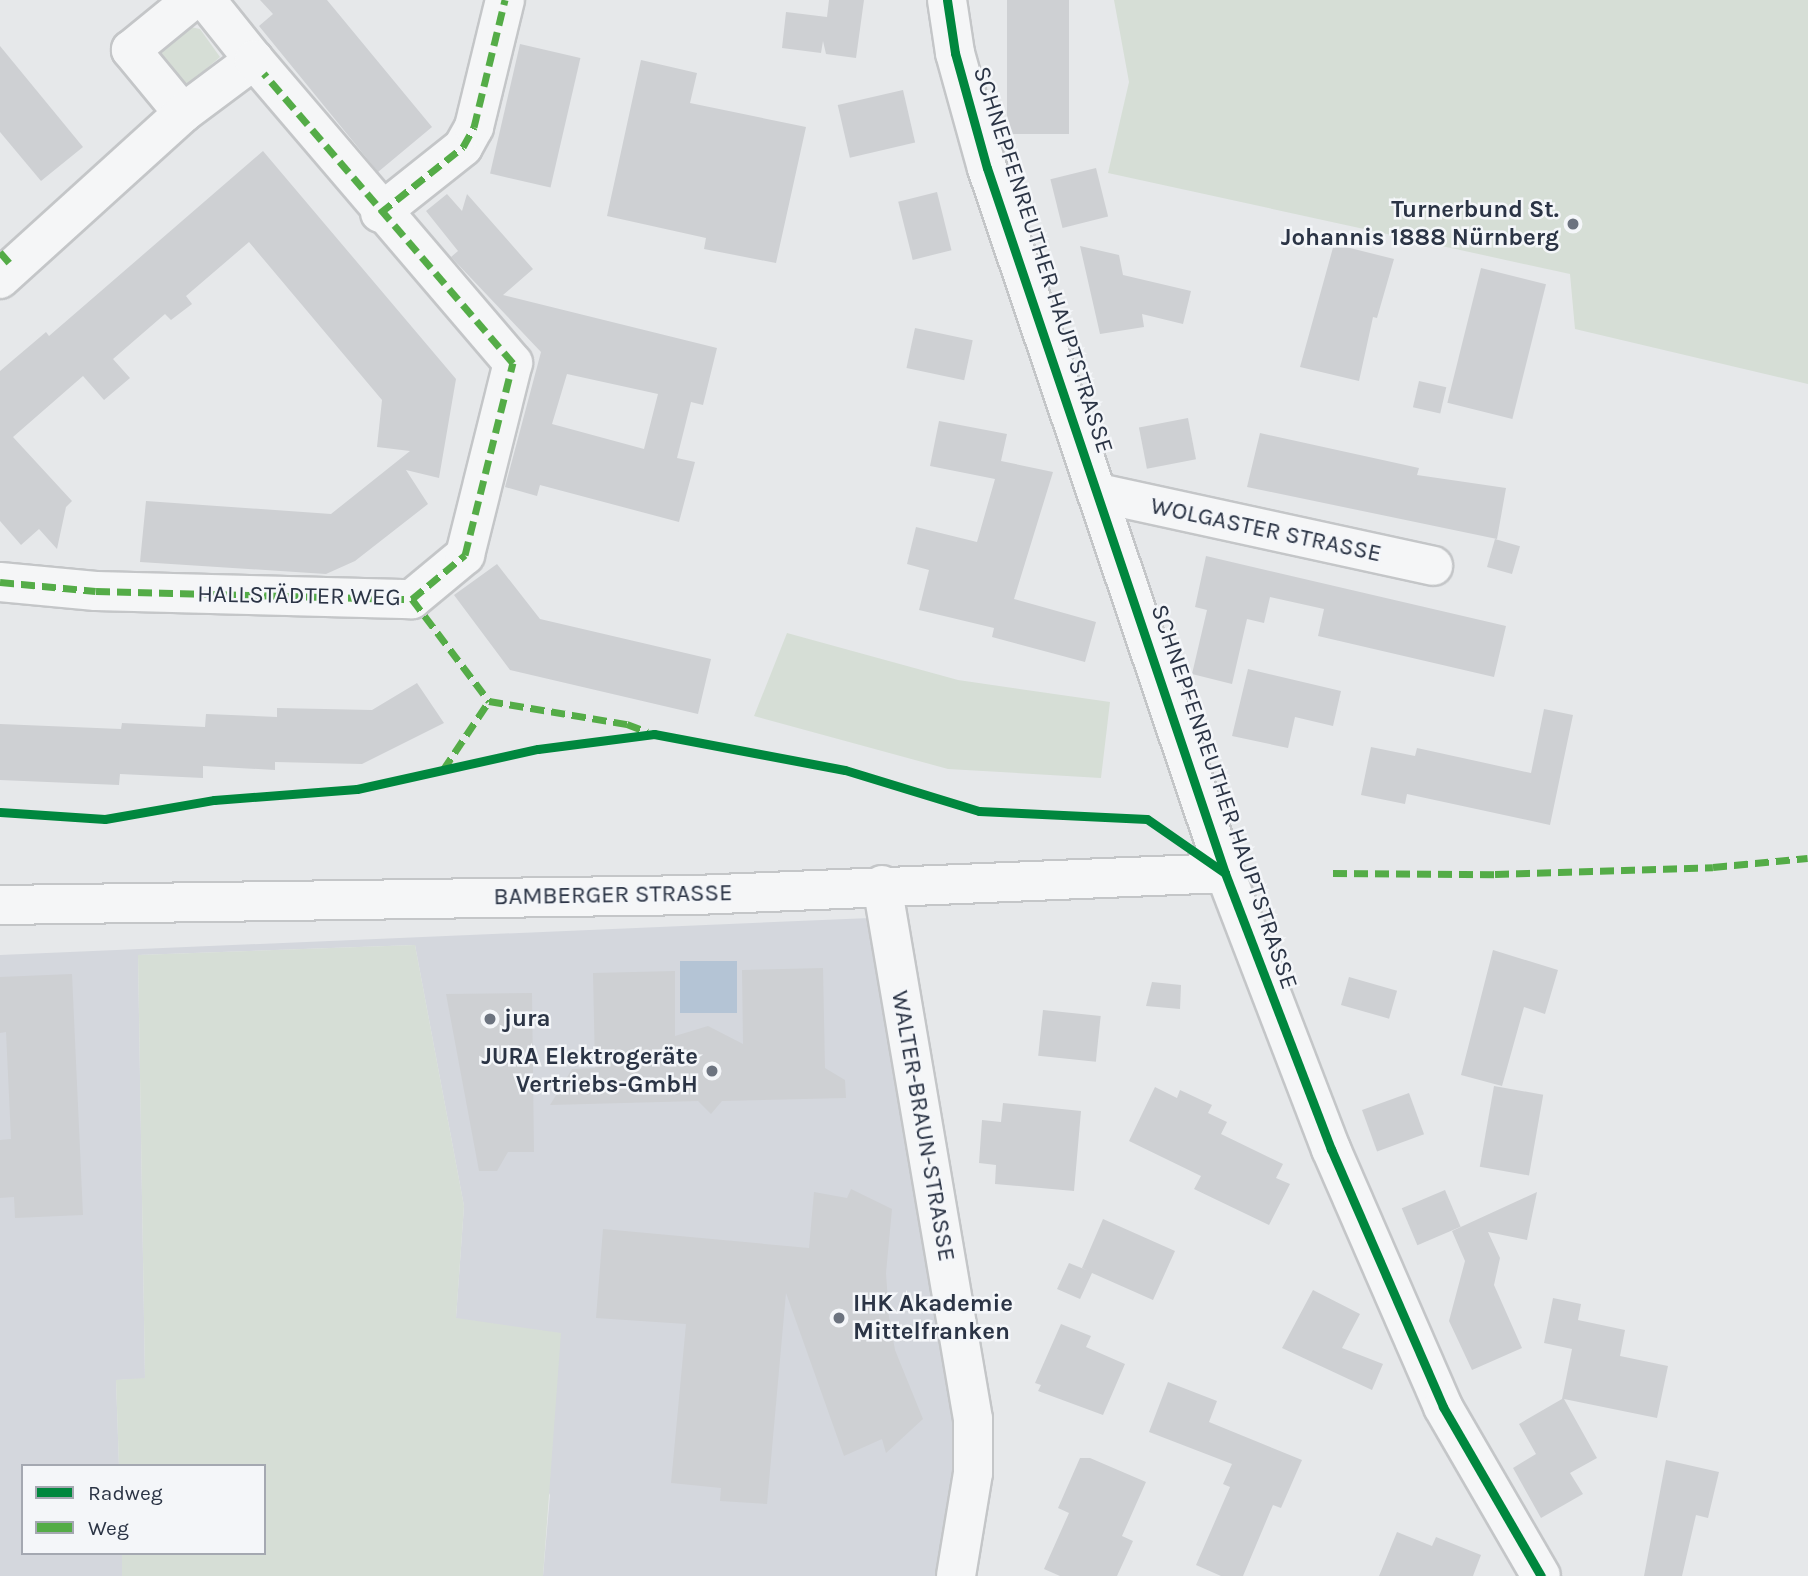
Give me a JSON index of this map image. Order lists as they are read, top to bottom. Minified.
{"streets":{"street":["SCHNEPFENREUTHER HAUPTSTRASSE","WOLGASTER STRASSE","HALLSTÄDTER WEG","BAMBERGER STRASSE","WALTER-BRAUN-STRASSE"]},"crossings":[["SCHNEPFENREUTHER HAUPTSTRASSE","WOLGASTER STRASSE"],["SCHNEPFENREUTHER HAUPTSTRASSE","BAMBERGER STRASSE"],["BAMBERGER STRASSE","WALTER-BRAUN-STRASSE"]],"places":["Turnerbund St. Johannis 1888 Nürnberg","jura","JURA Elektrogeräte Vertriebs-GmbH","IHK Akademie Mittelfranken"],"legend":["Radweg","Weg"]}
